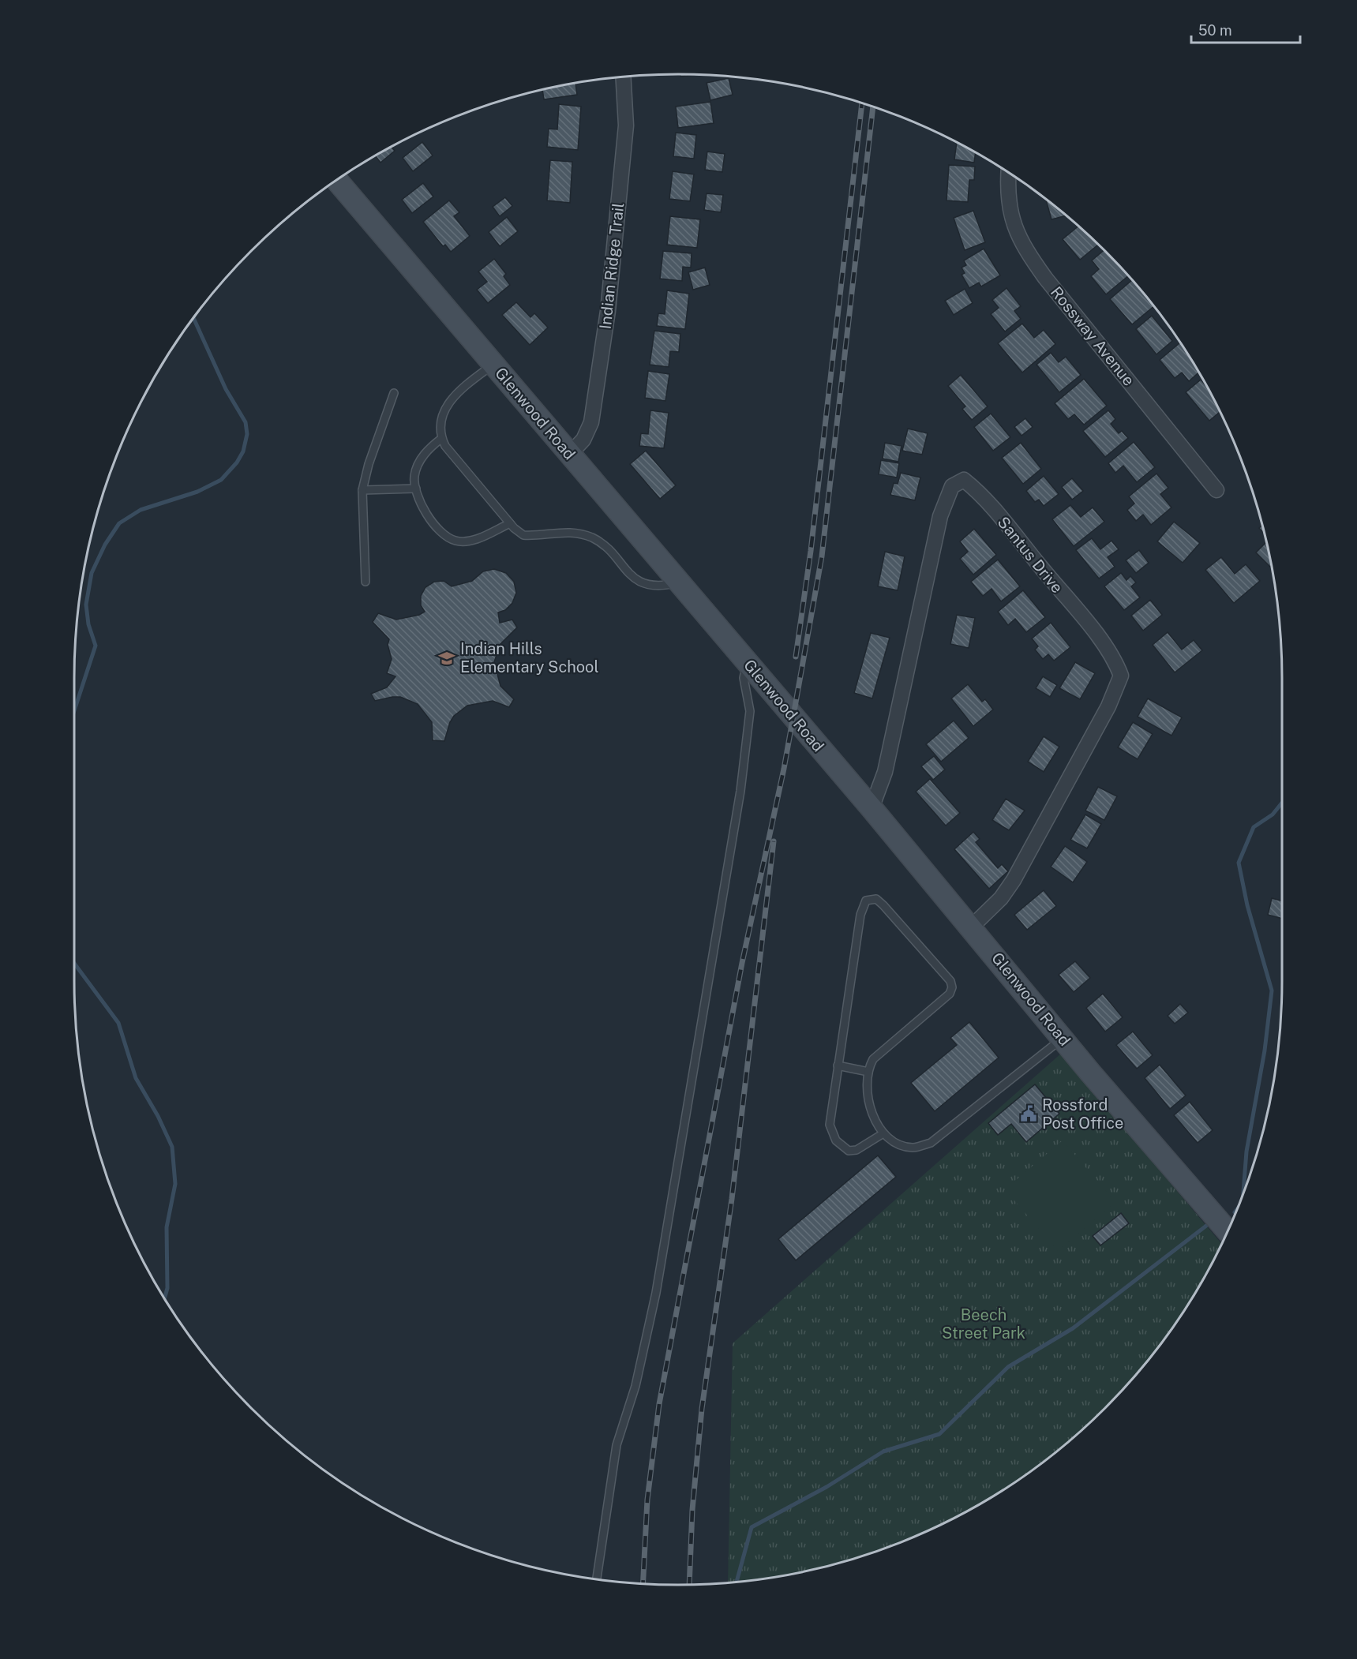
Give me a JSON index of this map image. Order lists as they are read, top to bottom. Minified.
{"streets":{"street":["Indian Ridge Trail","Rossway Avenue","Glenwood Road","Santus Drive"]},"crossings":[["Indian Ridge Trail","Glenwood Road"],["Glenwood Road","Santus Drive"]],"parks":["Beech Street Park"],"places":{"school or university":["Indian Hills Elementary School"],"public building":["Rossford Post Office"]},"scale_bar":"50 m"}
